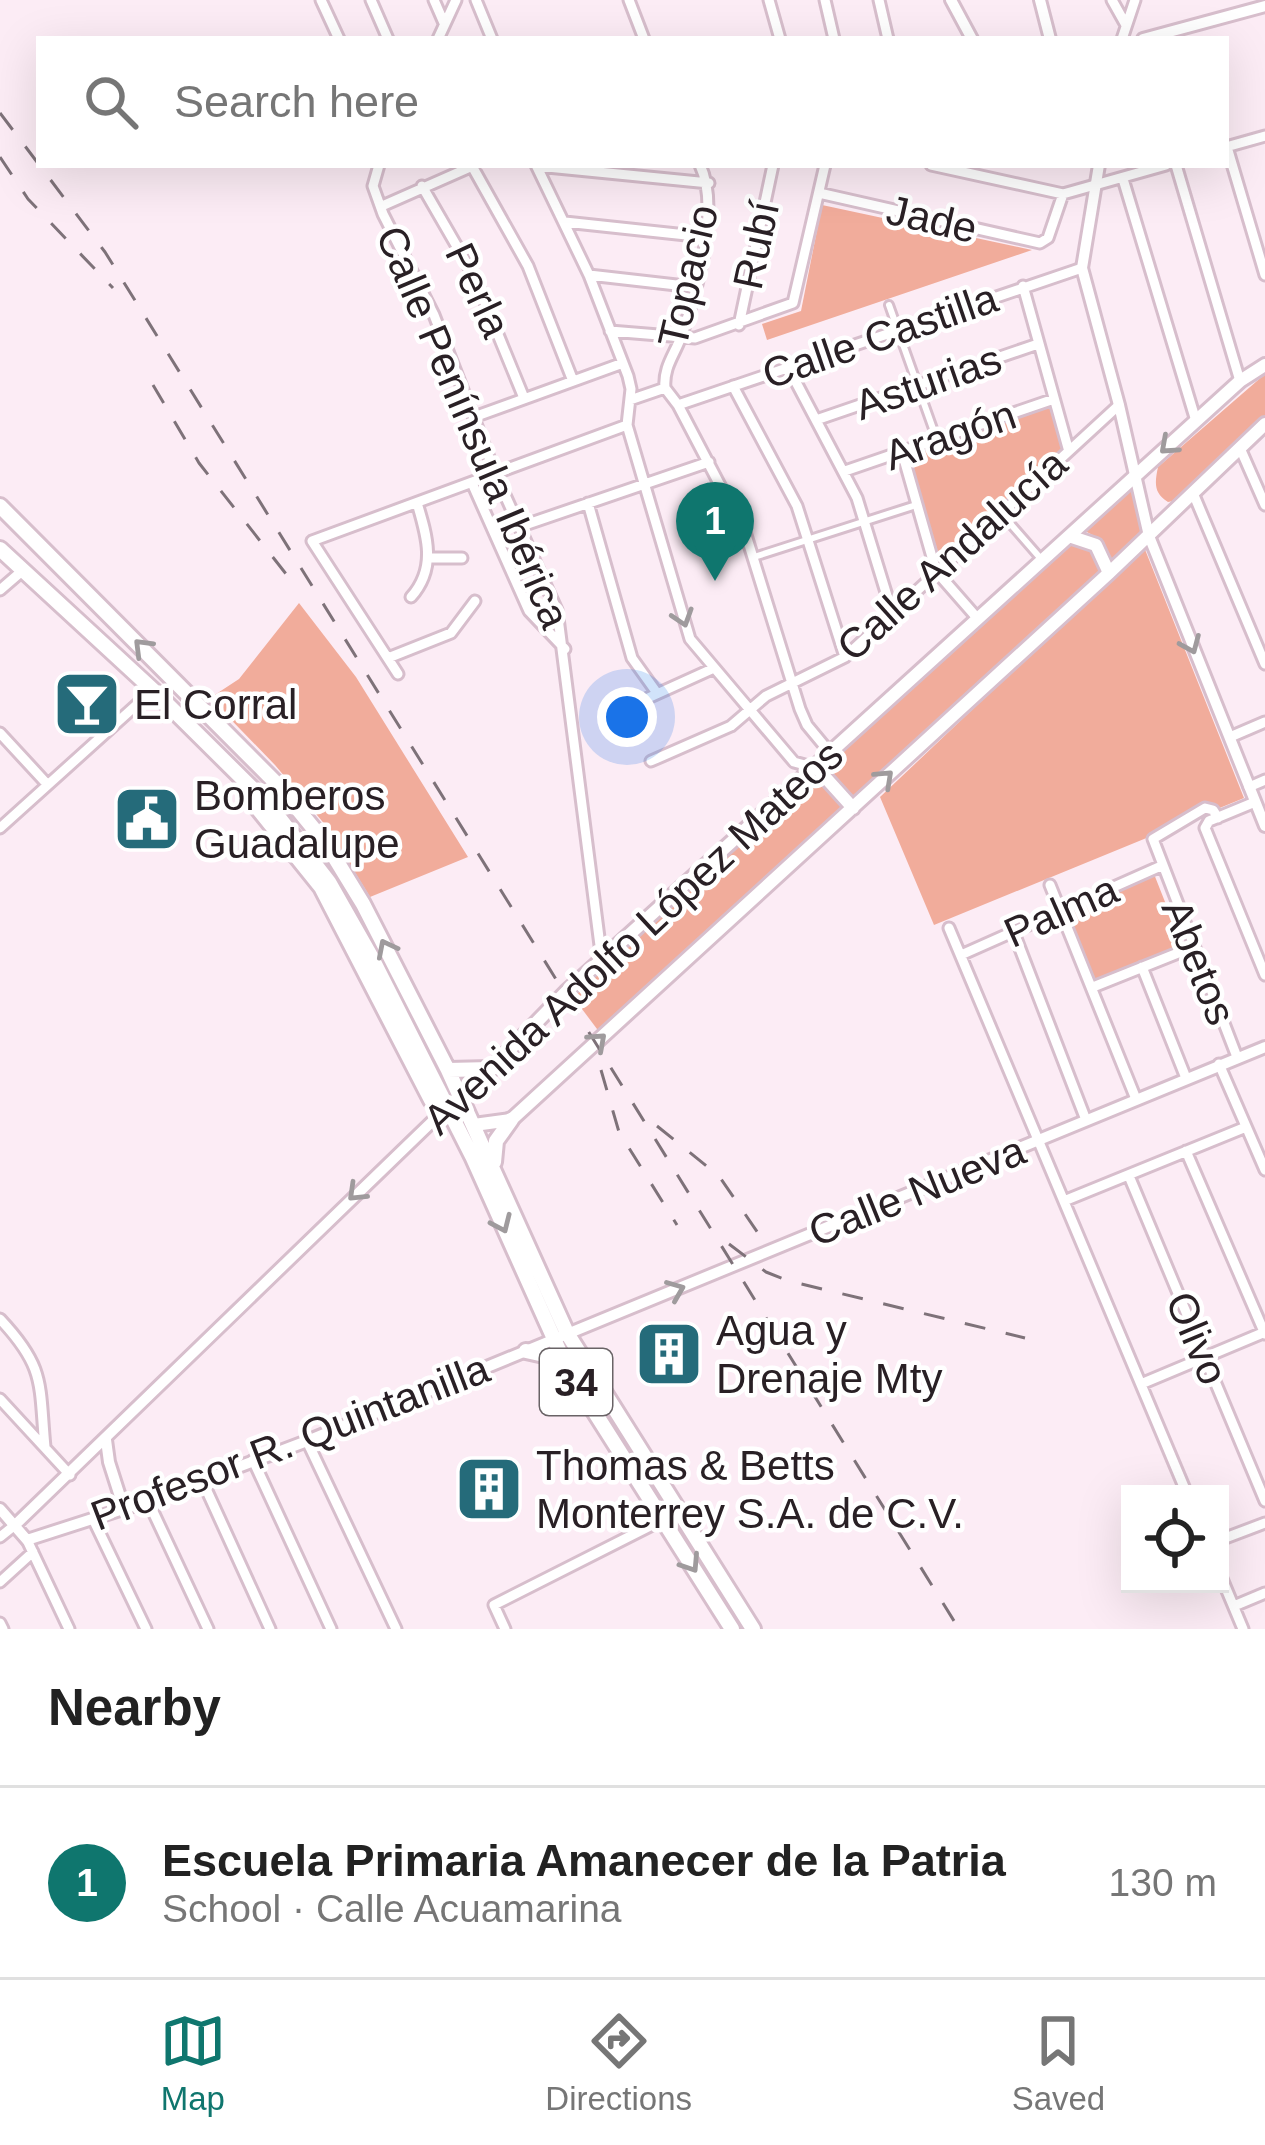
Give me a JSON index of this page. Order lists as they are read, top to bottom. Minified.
{"streets":{"main road":["Avenida Adolfo López Mateos","34"],"street":["Jade","Rubí","Topacio","Perla","Calle Castilla","Asturias","Calle Península Ibérica","Aragón","Calle Andalucía","Palma","Abetos","Calle Nueva","Olivo","Profesor R. Quintanilla"]},"crossings":[["Calle Península Ibérica","Avenida Adolfo López Mateos"],["Palma","Abetos"],["Avenida Adolfo López Mateos","34"],["Abetos","Calle Nueva"],["Calle Nueva","34"],["Calle Nueva","Profesor R. Quintanilla"],["34","Profesor R. Quintanilla"]],"one_way":["Calle Nueva"],"places":{"bar":["El Corral"],"public building":["Bomberos Guadalupe"],"building":["Agua y Drenaje Mty","Thomas & Betts Monterrey S.A. de C.V."]},"page":{"search":"Search here","pins":"1","heading":"Nearby","list":[{"mark":"1","name":"Escuela Primaria Amanecer de la Patria","note":"School · Calle Acuamarina","value":"130 m"}],"nav":["Map","Directions","Saved"]}}
